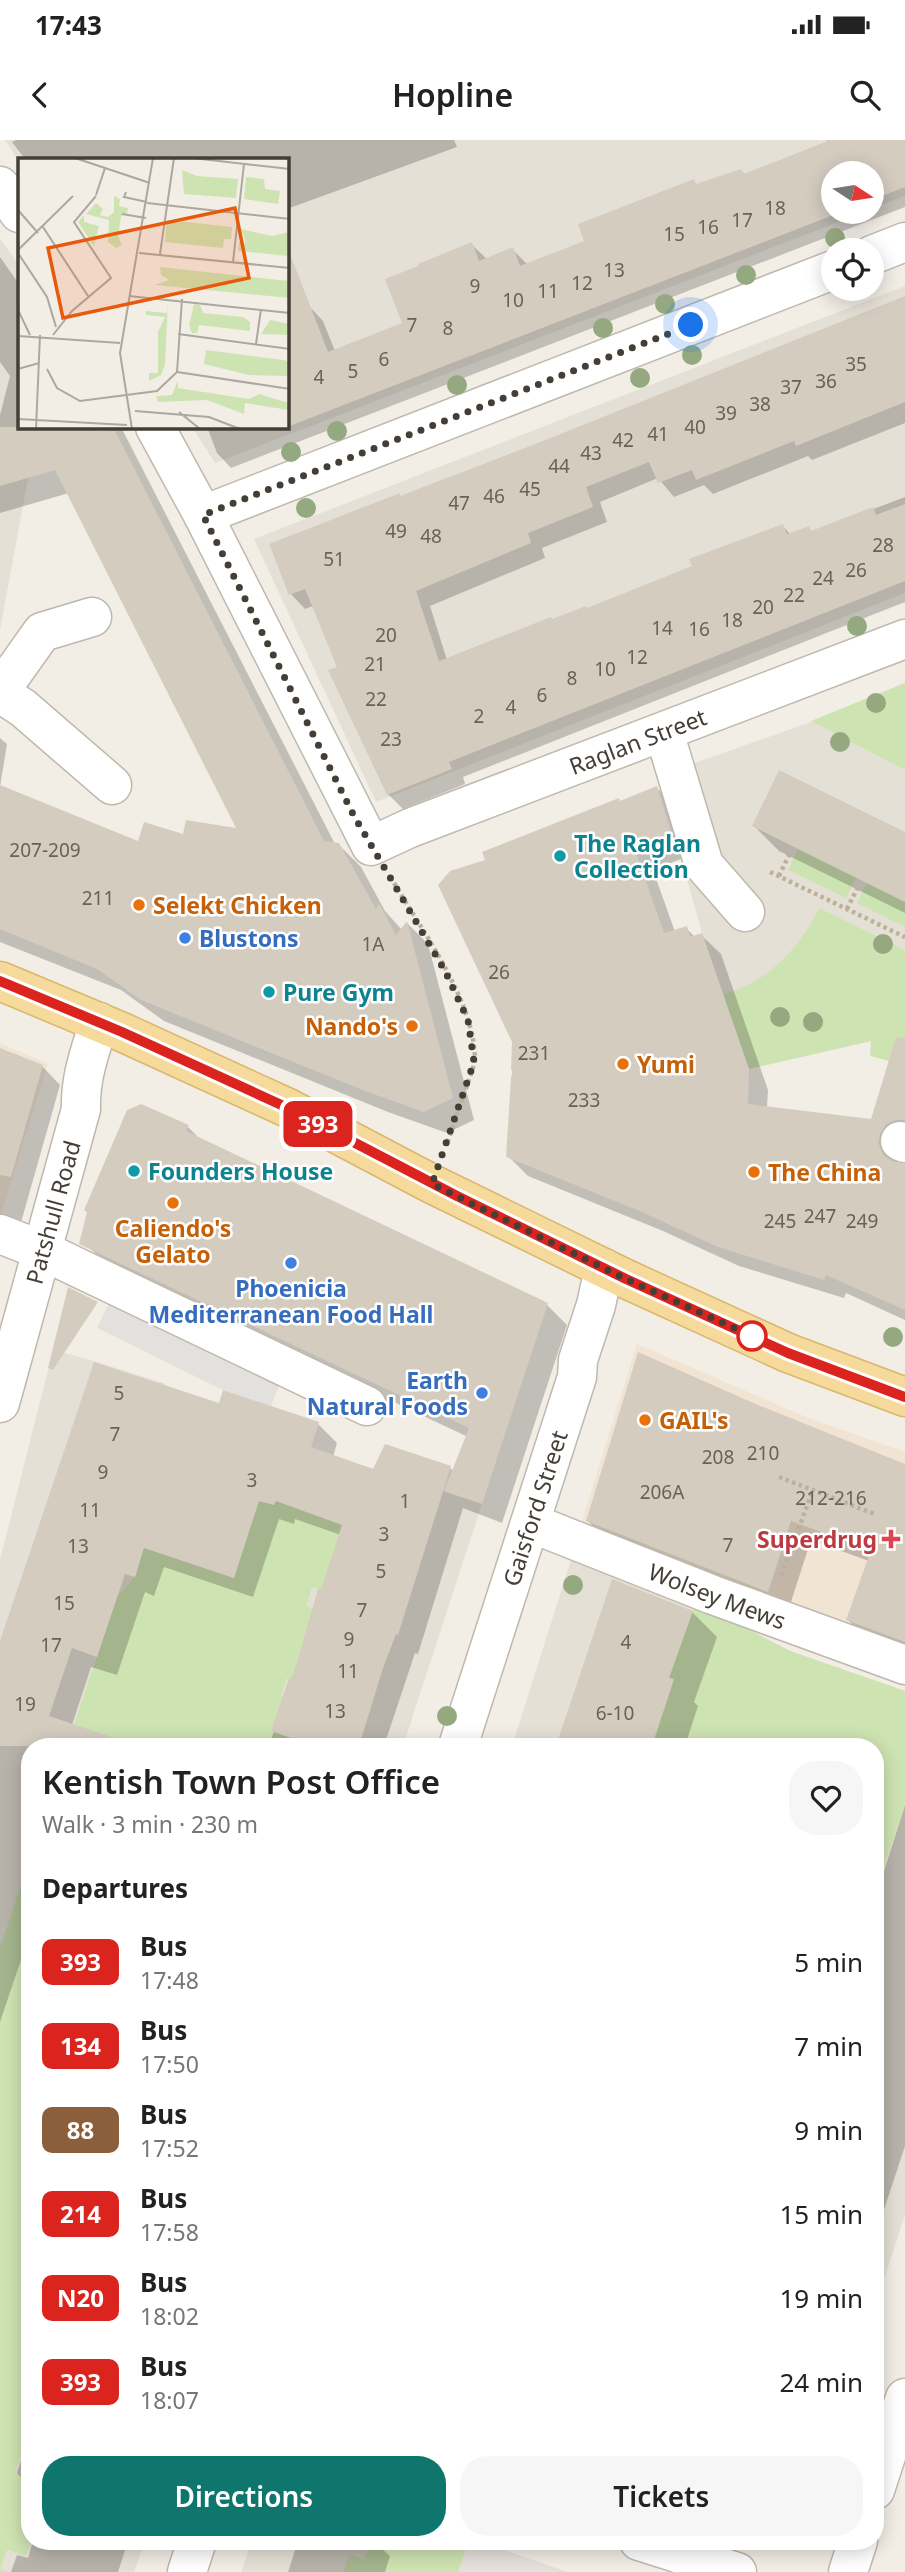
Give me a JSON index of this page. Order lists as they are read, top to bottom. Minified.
{"streets":{"street":["Raglan Street","Patshull Road","Gaisford Street","Wolsey Mews"]},"crossings":[["Gaisford Street","Wolsey Mews"]],"places":{"other":["The Raglan Collection","Selekt Chicken","Blustons","Pure Gym","Nando's","Yumi","Founders House","The China","Caliendo's Gelato","Phoenicia Mediterranean Food Hall","Earth Natural Foods","GAIL's"],"health":["Superdrug"]},"lines":["bus line 393"],"house_numbers":["18","17","16","15","13","12","9","11","10","7","8","6","35","5","4","36","37","38","39","40","41","42","43","44","45","46","47","49","48","28","51","26","24","22","20","18","14","16","20","12","21","10","8","6","22","4","2","23","207-209","211","1A","26","231","233","247","245","249","5","7","210","208","9","3","206A","212-216","1","11","3","7","13","5","15","7","9","4","17","11","19","13","6-10"],"north":"right","page":{"status":"17:43","header":"Hopline","on_map":"393","heading":[["Kentish Town Post Office","Walk · 3 min · 230 m"],"Departures"],"list":[{"mark":"393","name":"Bus","note":"17:48","value":"5 min"},{"mark":"134","name":"Bus","note":"17:50","value":"7 min"},{"mark":"88","name":"Bus","note":"17:52","value":"9 min"},{"mark":"214","name":"Bus","note":"17:58","value":"15 min"},{"mark":"N20","name":"Bus","note":"18:02","value":"19 min"},{"mark":"393","name":"Bus","note":"18:07","value":"24 min"}],"buttons":["Directions","Tickets"]}}
